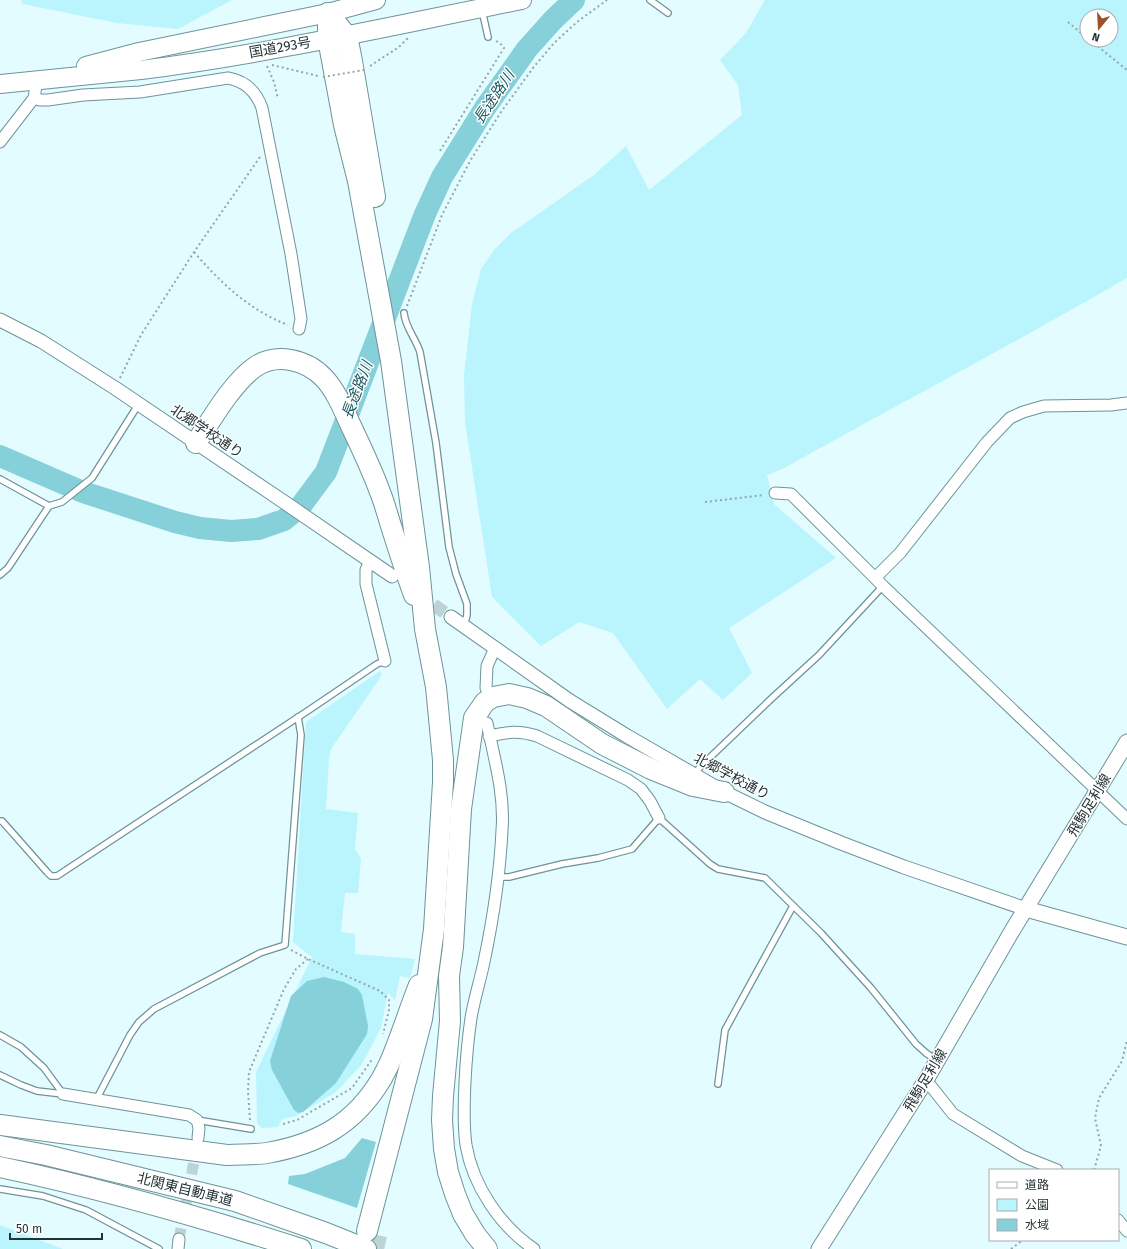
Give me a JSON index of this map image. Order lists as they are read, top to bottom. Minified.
{"streets":{"highway":["国道293号","北関東自動車道"],"main road":["飛駒足利線"],"street":["北郷学校通り"]},"crossings":[["北郷学校通り","飛駒足利線"]],"water":["長途路川"],"legend":["道路","公園","水域"],"scale_bar":"50 m","north":"bottom"}
